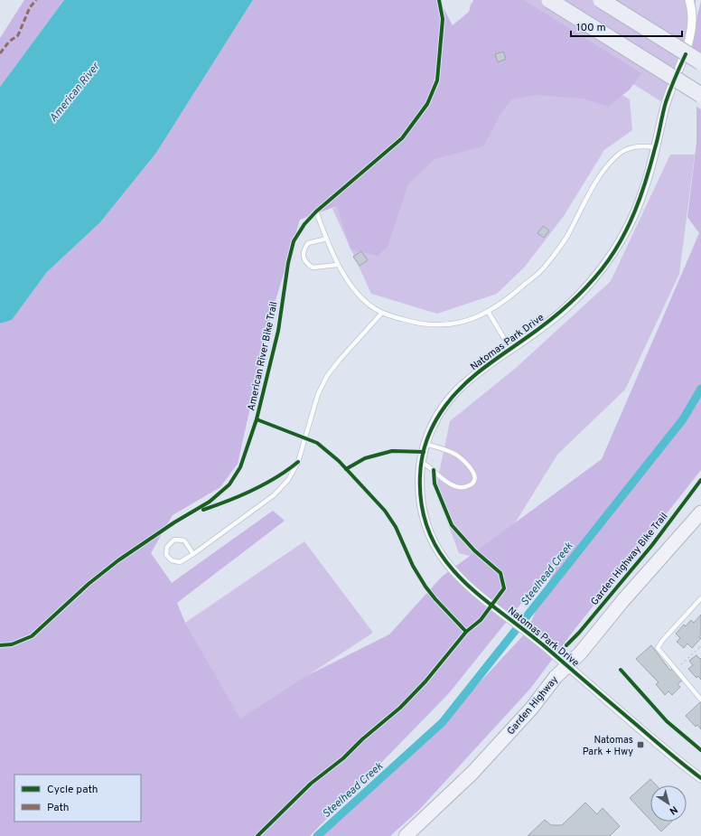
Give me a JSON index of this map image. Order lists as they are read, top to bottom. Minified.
{"streets":{"main road":["Garden Highway"],"street":["Natomas Park Drive"],"cycle path":["American River Bike Trail","Garden Highway Bike Trail"]},"crossings":[["Natomas Park Drive","Garden Highway"]],"water":["American River","Steelhead Creek"],"places":{"transit":["Natomas Park + Hwy"]},"legend":["Cycle path","Path"],"scale_bar":"100 m","north":"bottom right"}
